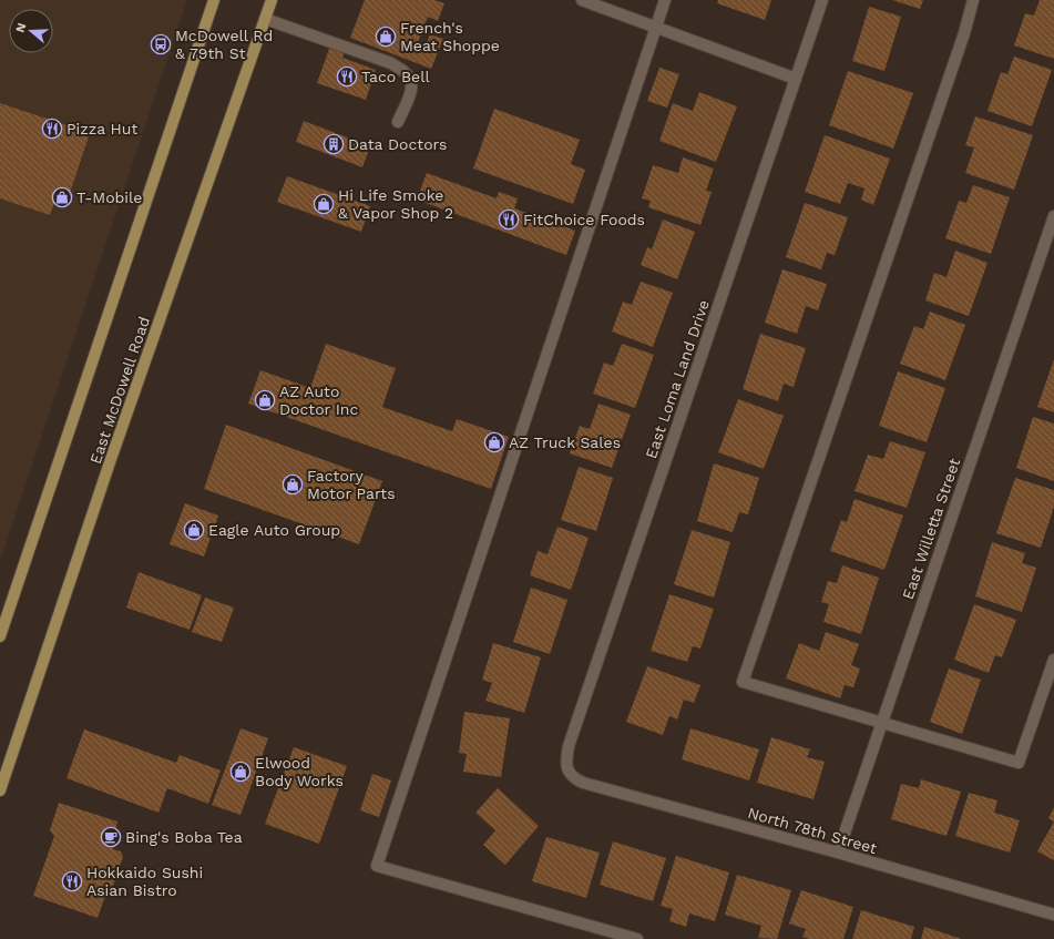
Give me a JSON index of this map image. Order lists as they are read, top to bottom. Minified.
{"streets":{"main road":["East McDowell Road"],"street":["East Loma Land Drive","East Willetta Street","North 78th Street"]},"crossings":[["East Loma Land Drive","North 78th Street"],["East Willetta Street","North 78th Street"]],"places":{"shop":["French's Meat Shoppe","T-Mobile","Hi Life Smoke & Vapor Shop 2","AZ Auto Doctor Inc","AZ Truck Sales","Factory Motor Parts","Eagle Auto Group","Elwood Body Works"],"bus stop":["McDowell Rd & 79th St"],"restaurant":["Taco Bell","Pizza Hut","FitChoice Foods","Hokkaido Sushi Asian Bistro"],"building":["Data Doctors"],"cafe":["Bing's Boba Tea"]},"north":"left"}
